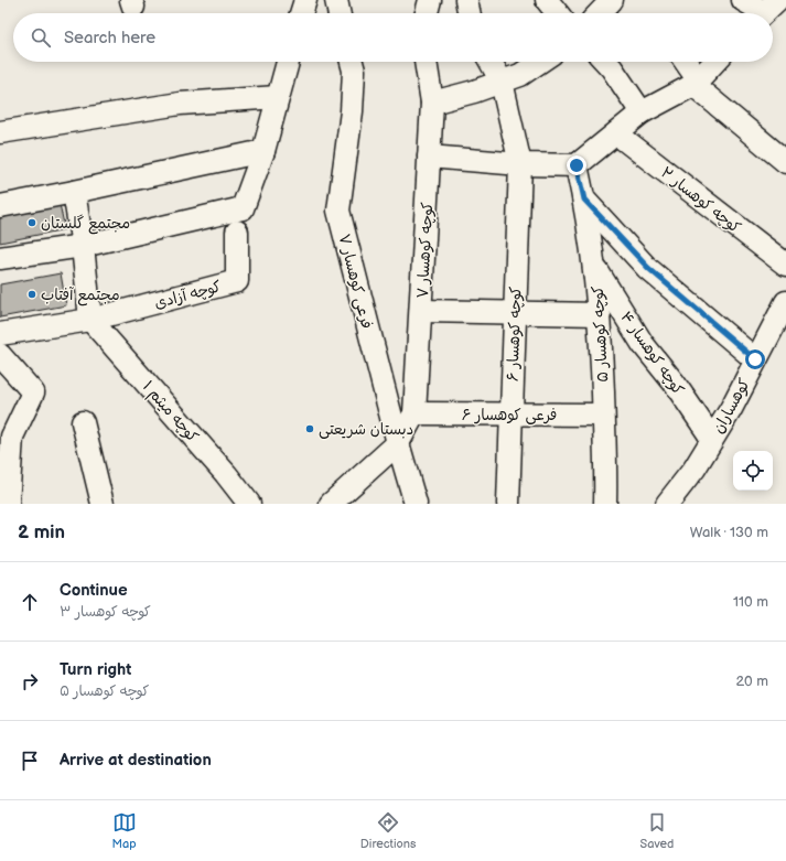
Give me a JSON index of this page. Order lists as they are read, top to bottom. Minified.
{"streets":{"street":["کوچه کوهسار ۲","کوچه کوهسار ۷","فرعی کوهسار ۷","کوچه آزادی","کوچه کوهسار ۶","کوچه کوهسار ۵","کوچه کوهسار ۴","کوهساران","کوچه میثم ۱","فرعی کوهسار ۶"]},"crossings":[["کوچه کوهسار ۷","فرعی کوهسار ۷"],["کوچه کوهسار ۷","فرعی کوهسار ۶"],["کوچه آزادی","کوچه میثم ۱"],["کوچه کوهسار ۶","فرعی کوهسار ۶"],["کوچه کوهسار ۵","کوچه کوهسار ۴"],["کوچه کوهسار ۵","فرعی کوهسار ۶"],["کوچه کوهسار ۴","کوهساران"]],"places":["مجتمع گلستان","مجتمع آفتاب","دبستان شریعتی"],"page":{"search":"Search here","heading":["2 min","Walk · 130 m"],"list":[["Continue","کوچه کوهسار ۳","110 m"],["Turn right","کوچه کوهسار ۵","20 m"],"Arrive at destination"],"nav":["Map","Directions","Saved"]}}
